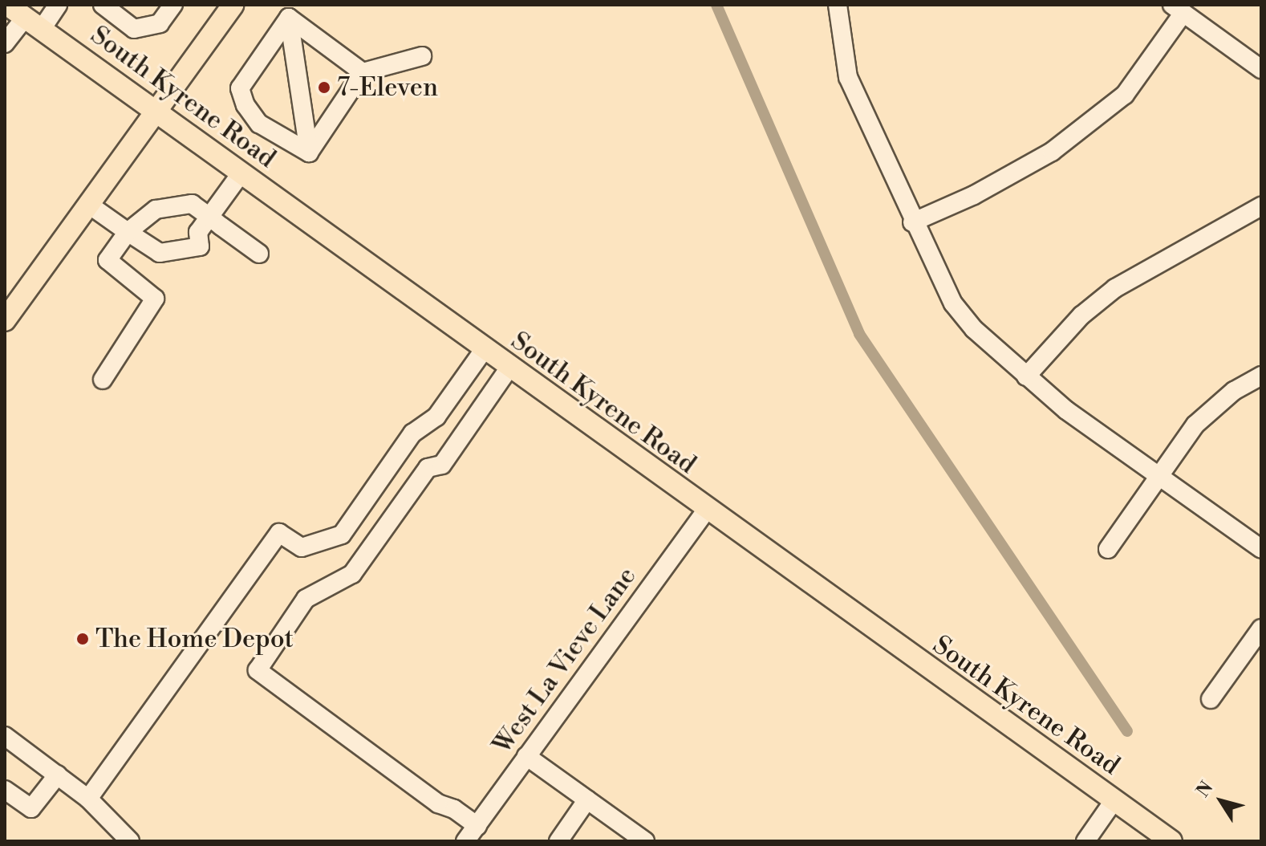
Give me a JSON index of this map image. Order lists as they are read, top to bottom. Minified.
{"streets":{"main road":["South Kyrene Road"],"street":["West La Vieve Lane"]},"crossings":[["South Kyrene Road","West La Vieve Lane"]],"places":["7-Eleven","The Home Depot"],"north":"top left"}
